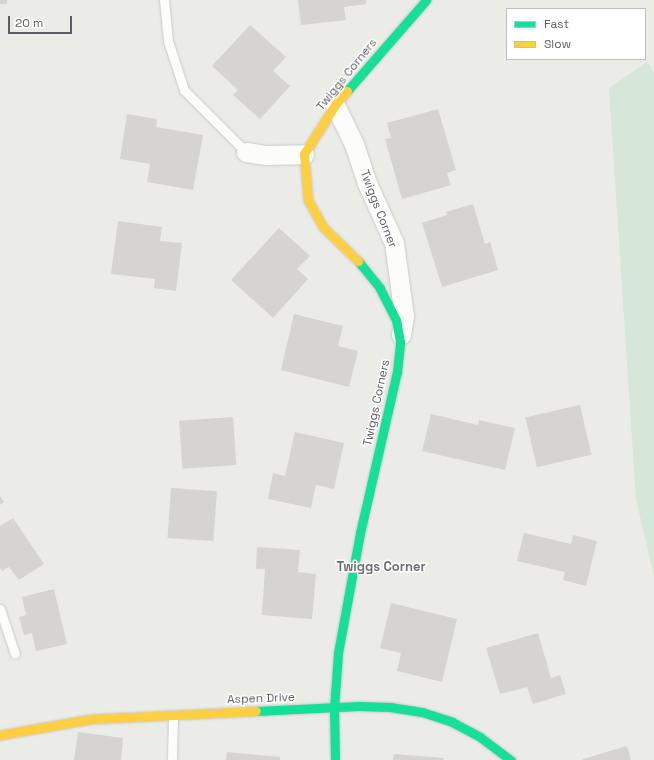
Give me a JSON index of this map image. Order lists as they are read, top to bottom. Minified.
{"streets":{"street":["Twiggs Corners","Twiggs Corner","Aspen Drive"]},"crossings":[["Twiggs Corners","Twiggs Corner"],["Twiggs Corners","Aspen Drive"]],"districts":["Twiggs Corner"],"legend":["Fast","Slow"],"scale_bar":"20 m"}
